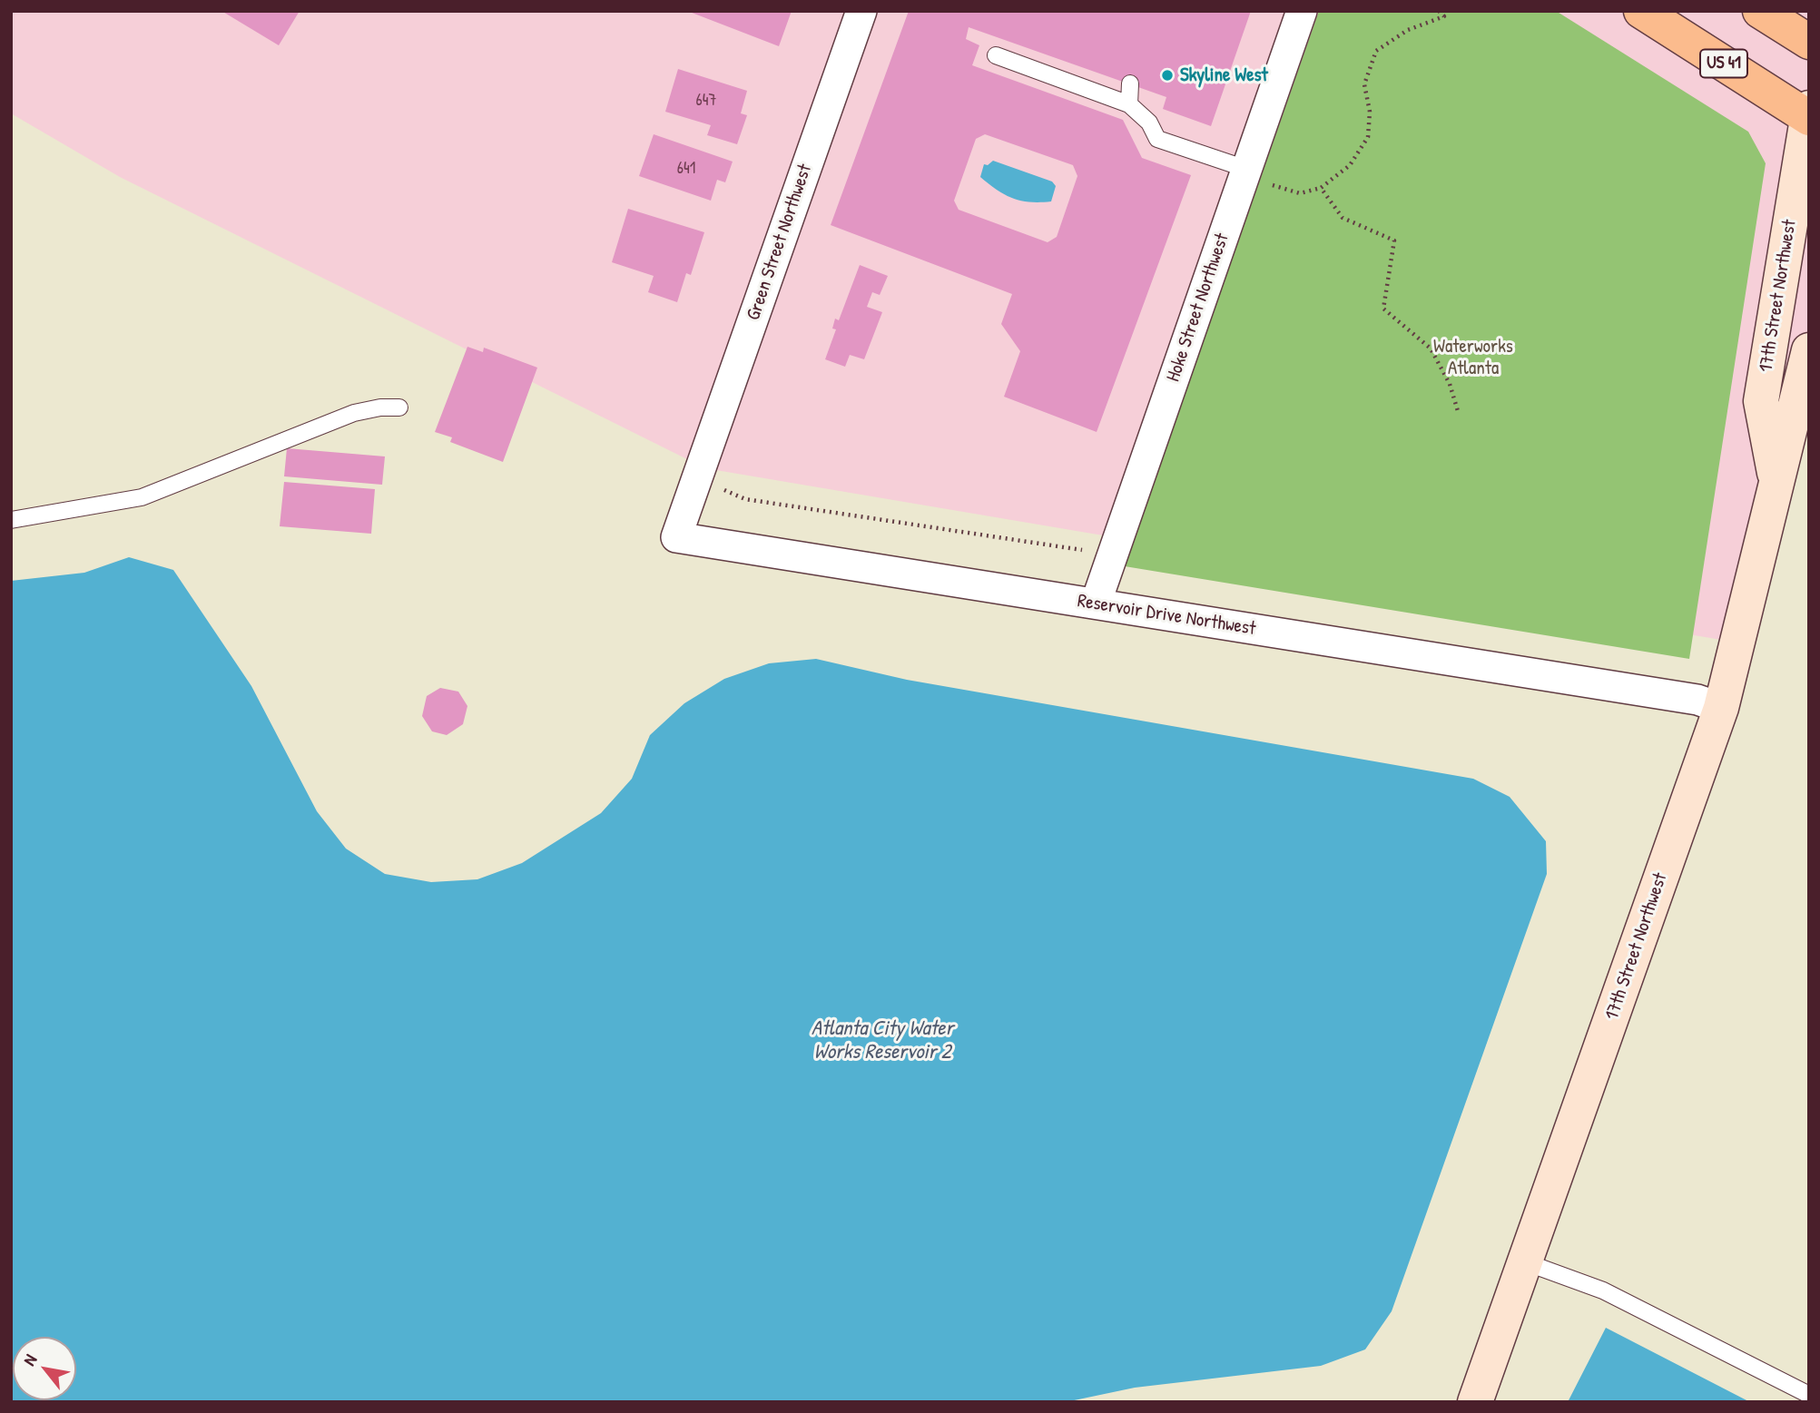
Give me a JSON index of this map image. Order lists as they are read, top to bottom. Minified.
{"streets":{"highway":["US 41"],"street":["Green Street Northwest","17th Street Northwest","Hoke Street Northwest","Reservoir Drive Northwest"]},"crossings":[["US 41","17th Street Northwest"],["Green Street Northwest","Reservoir Drive Northwest"],["17th Street Northwest","Reservoir Drive Northwest"],["Hoke Street Northwest","Reservoir Drive Northwest"]],"water":["Atlanta City Water Works Reservoir 2"],"parks":["Waterworks Atlanta"],"places":["Skyline West"],"house_numbers":["647","641"],"north":"top left"}
